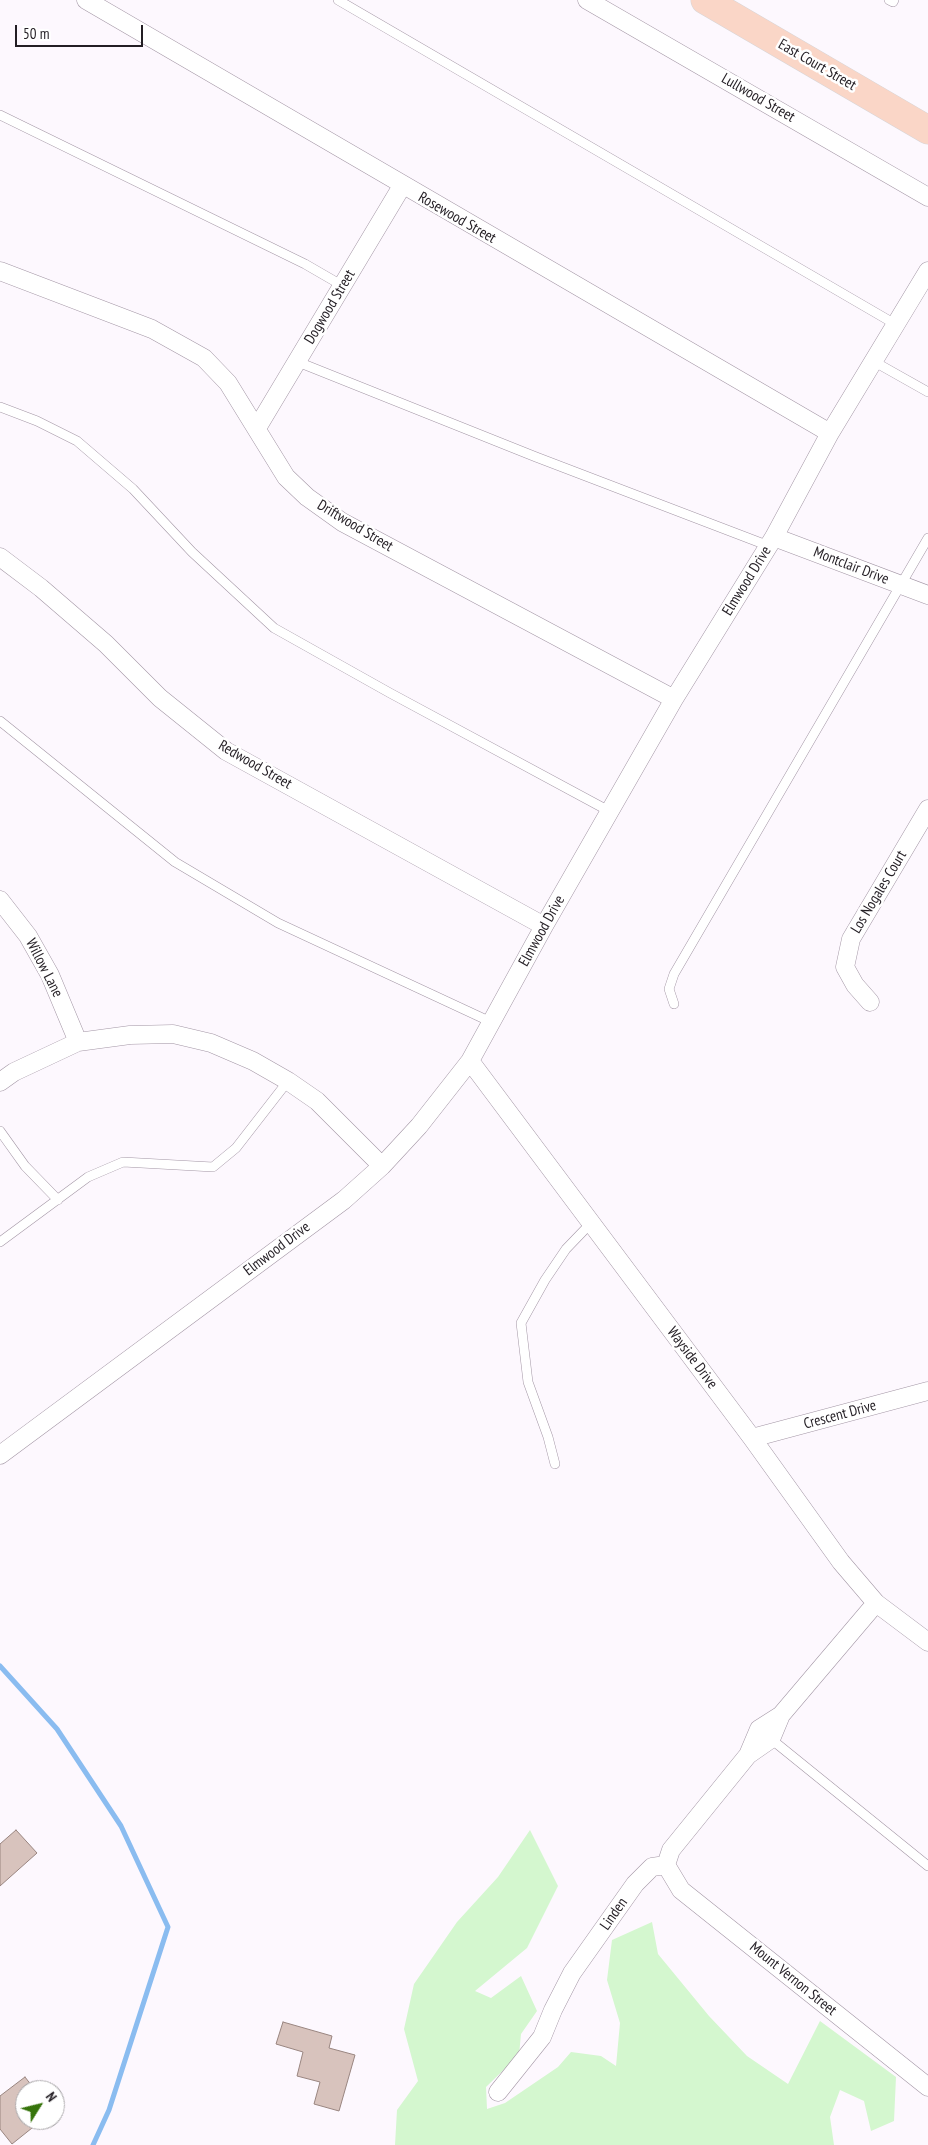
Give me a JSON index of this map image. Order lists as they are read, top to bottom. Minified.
{"streets":{"main road":["East Court Street"],"street":["Lullwood Street","Rosewood Street","Dogwood Street","Driftwood Street","Montclair Drive","Elmwood Drive","Redwood Street","Los Nogales Court","Willow Lane","Wayside Drive","Crescent Drive","Linden","Mount Vernon Street"]},"crossings":[["Rosewood Street","Dogwood Street"],["Rosewood Street","Elmwood Drive"],["Dogwood Street","Driftwood Street"],["Driftwood Street","Elmwood Drive"],["Montclair Drive","Elmwood Drive"],["Elmwood Drive","Redwood Street"],["Elmwood Drive","Wayside Drive"],["Wayside Drive","Crescent Drive"],["Linden","Mount Vernon Street"]],"scale_bar":"50 m","north":"top right"}
